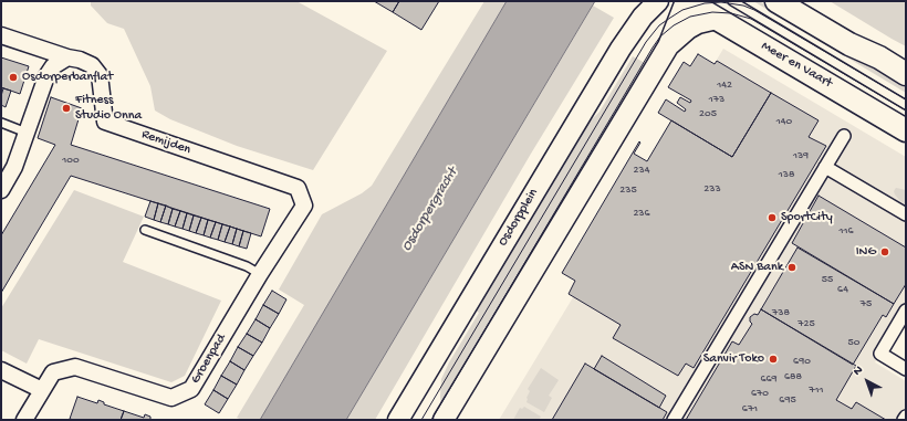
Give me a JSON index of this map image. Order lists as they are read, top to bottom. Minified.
{"streets":{"main road":["Meer en Vaart"],"street":["Remijden","Osdorpplein","Groenpad"]},"crossings":[["Remijden","Groenpad"]],"water":["Osdorpergracht"],"places":["Osdorperbanflat","Fitness Studio Onna","SportCity","ING","ASN Bank","Sanvir Toko"],"house_numbers":["142","173","205","140","139","100","234","138","233","235","236","116","55","64","75","738","725","50","690","688","669","711","670","695","671"],"north":"top left"}
